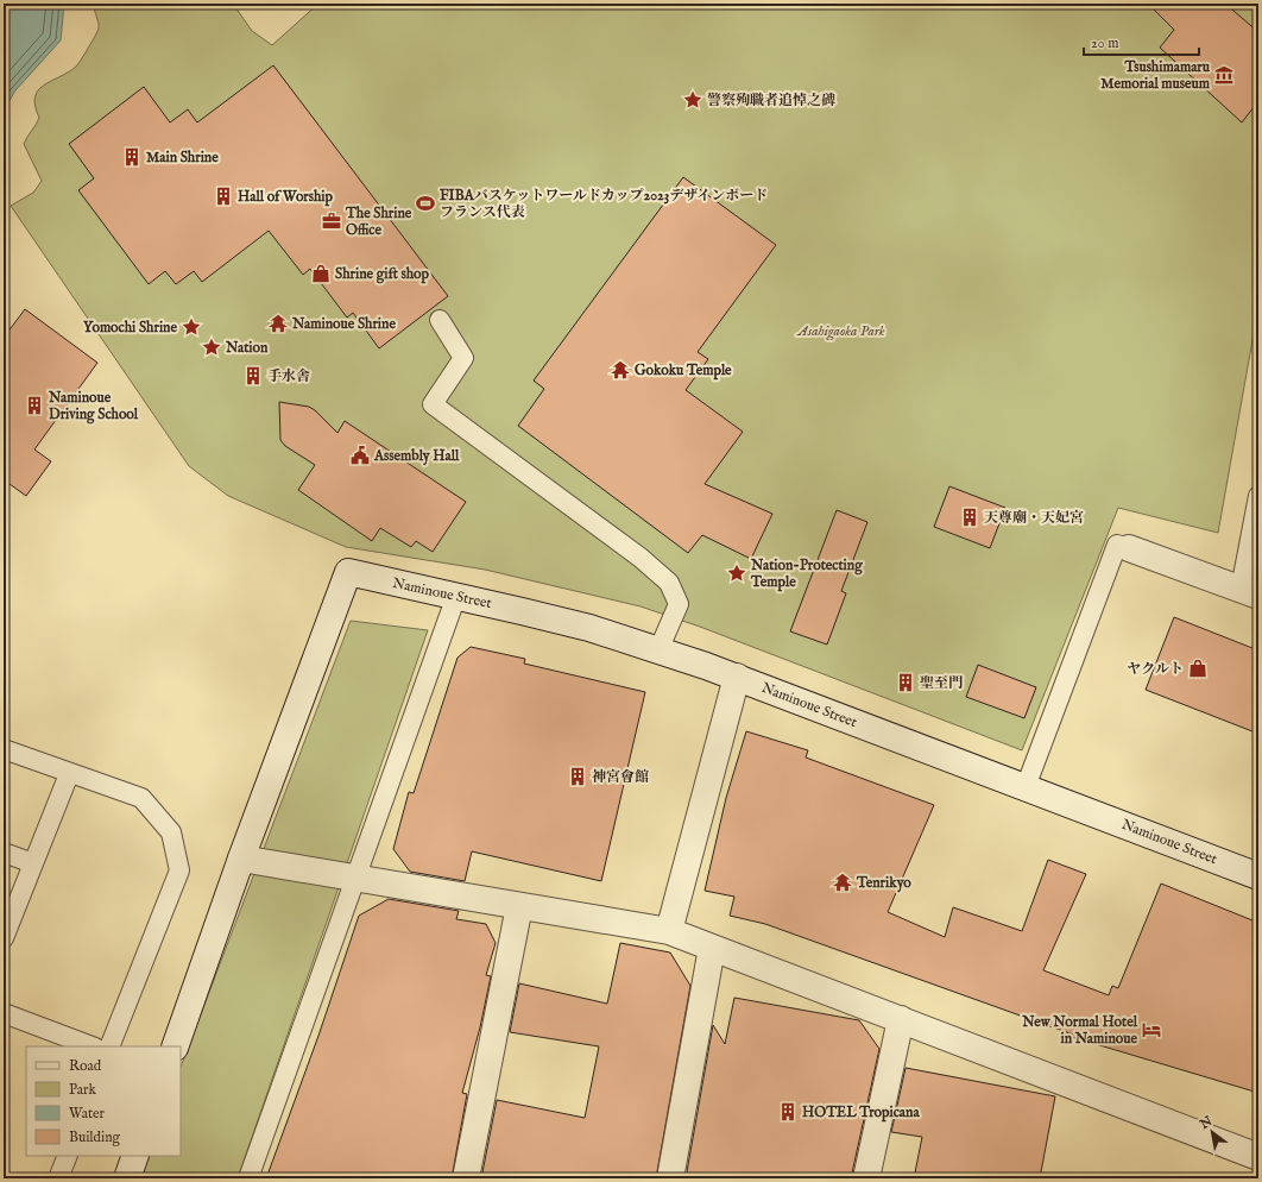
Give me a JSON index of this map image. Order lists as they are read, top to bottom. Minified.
{"streets":{"street":["Naminoue Street"]},"parks":["Asahigaoka Park"],"places":{"museum":["Tsushimamaru Memorial museum"],"place":["警察殉職者追悼之碑","Yomochi Shrine","Nation","Nation-Protecting Temple"],"building":["Main Shrine","Hall of Worship","手水舎","Naminoue Driving School","天尊廟・天妃宮","聖至門","神宮會館","HOTEL Tropicana"],"sports":["FIBAバスケットワールドカップ2023デザインボード フランス代表"],"office":["The Shrine Office"],"shop":["Shrine gift shop","ヤクルト"],"temple":["Naminoue Shrine","Gokoku Temple","Tenrikyo"],"public building":["Assembly Hall"],"hotel":["New Normal Hotel in Naminoue"]},"legend":["Road","Park","Water","Building"],"scale_bar":"20 m","north":"top left"}
